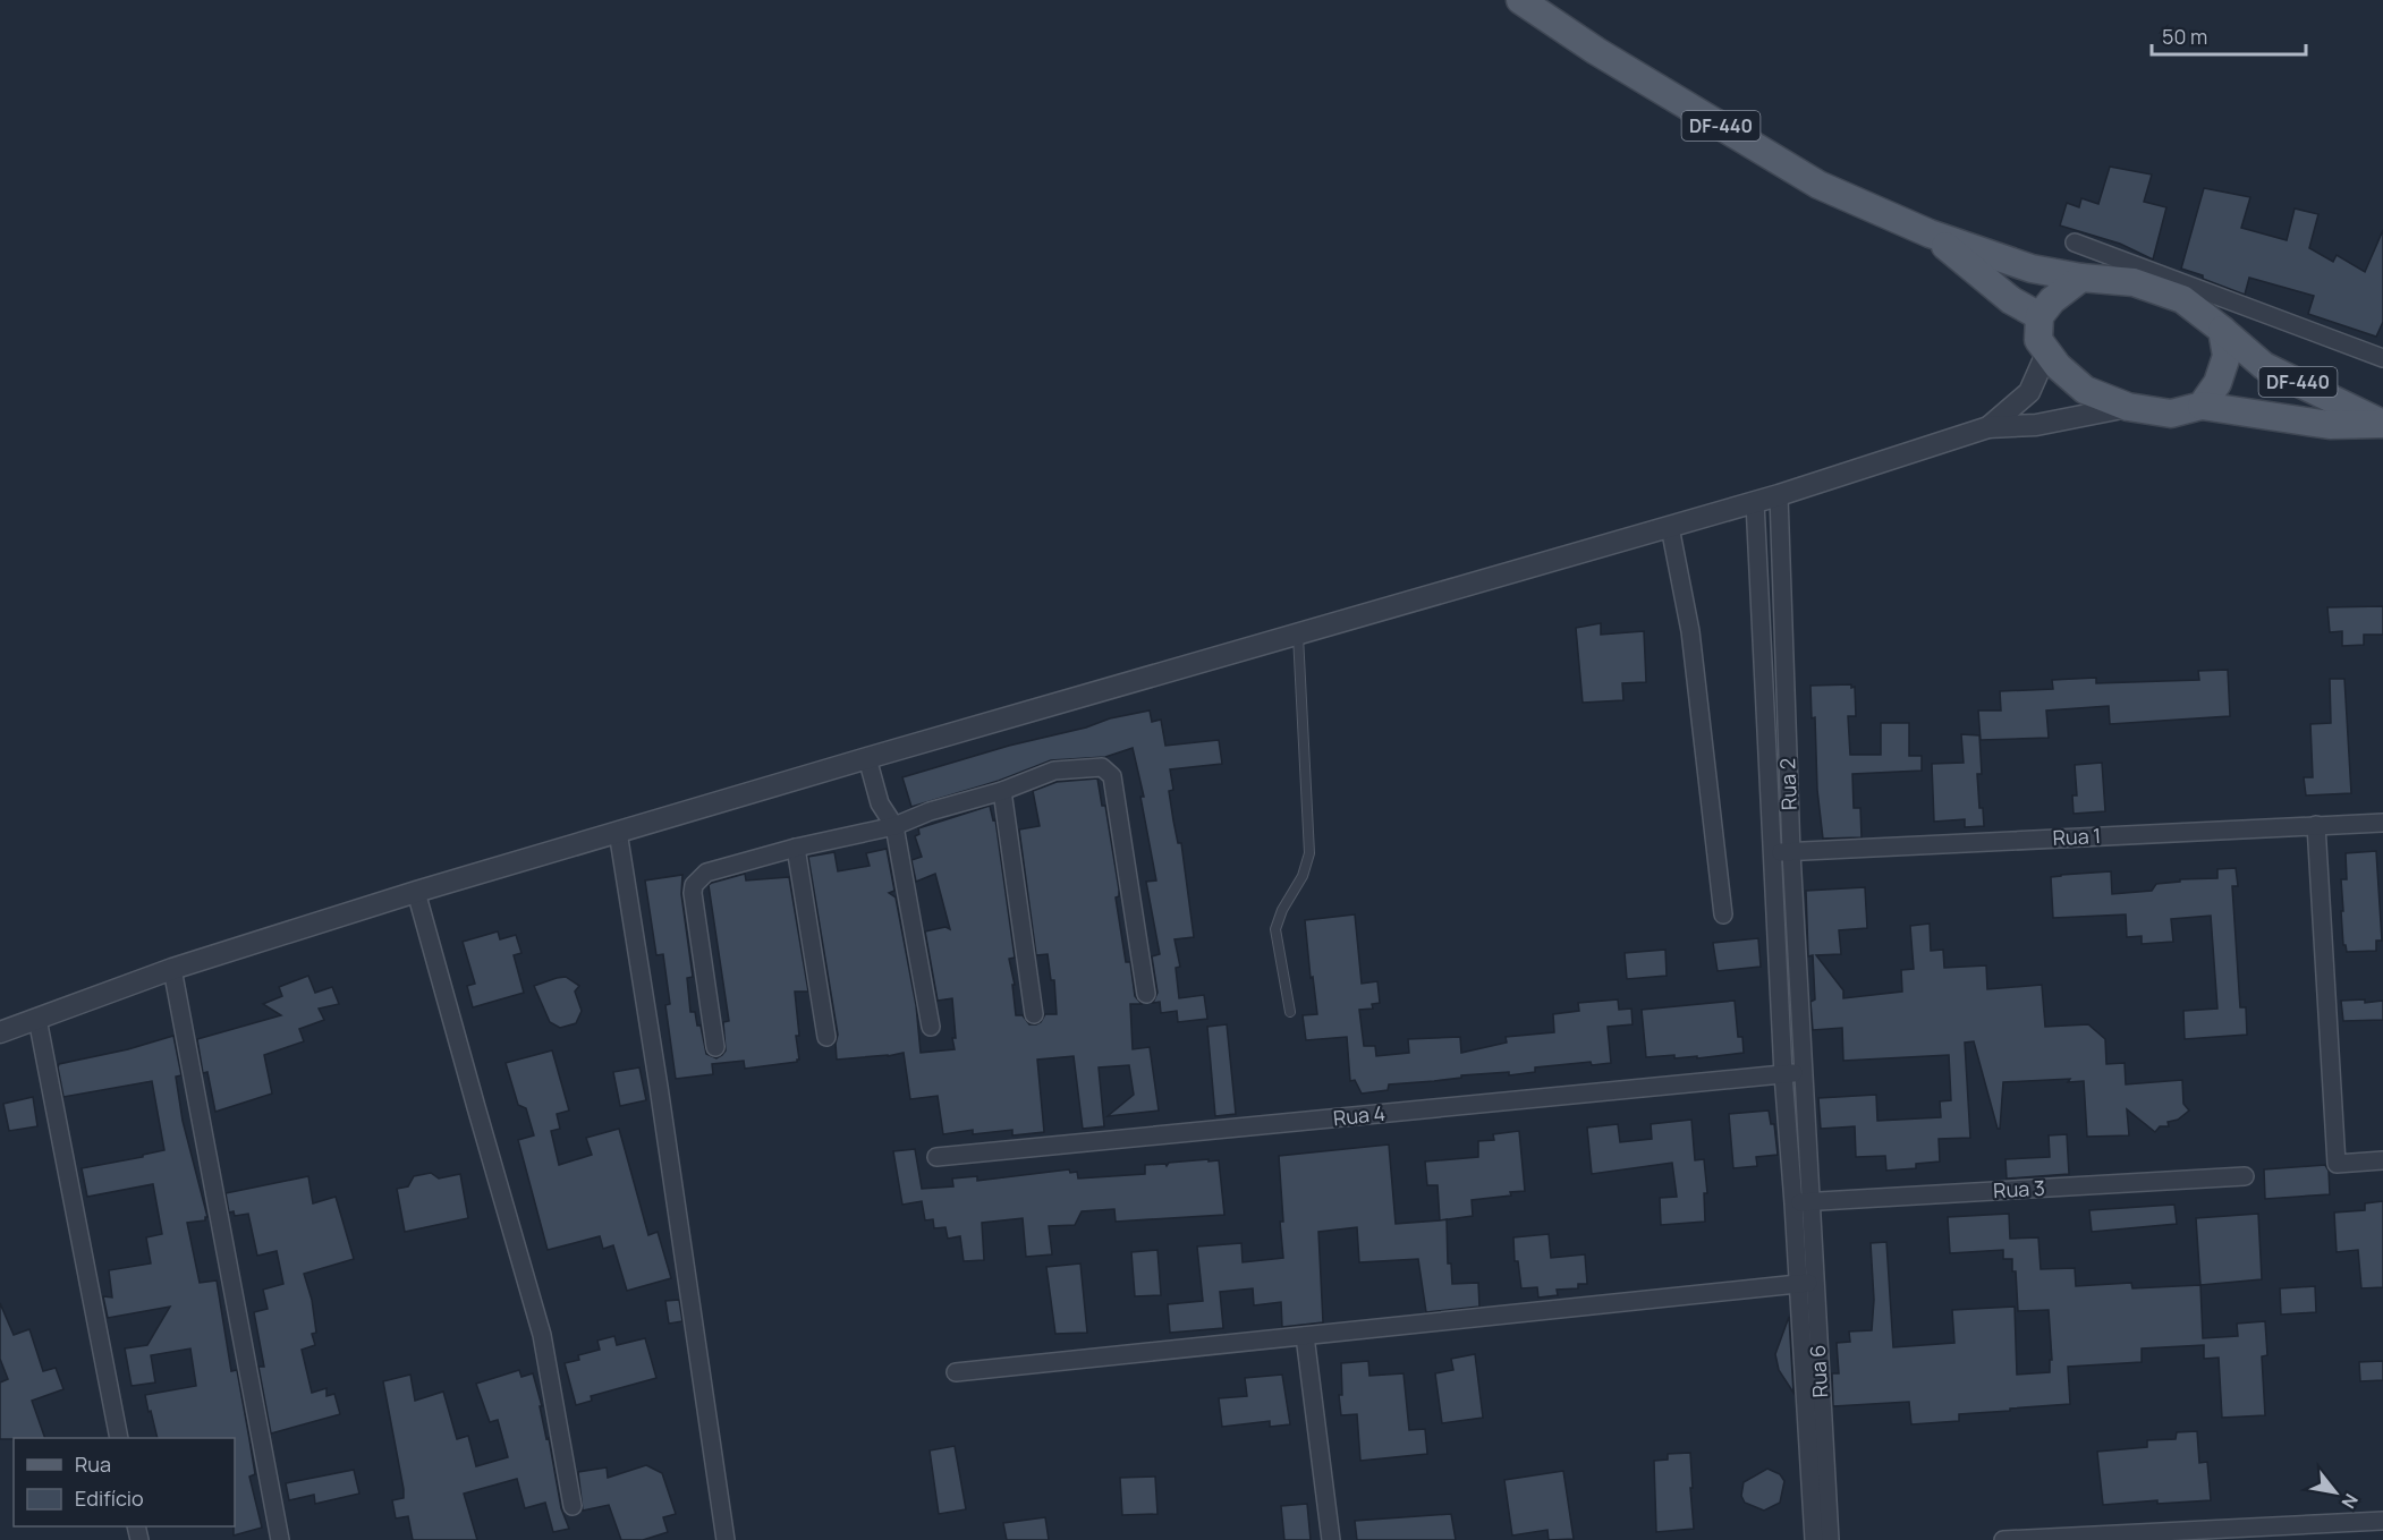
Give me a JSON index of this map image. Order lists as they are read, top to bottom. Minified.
{"streets":{"main road":["DF-440"],"street":["Rua 2","Rua 1","Rua 4","Rua 3","Rua 6"]},"crossings":[["Rua 2","Rua 1"],["Rua 2","Rua 4"],["Rua 3","Rua 6"]],"legend":["Rua","Edifício"],"scale_bar":"50 m","north":"bottom right"}
